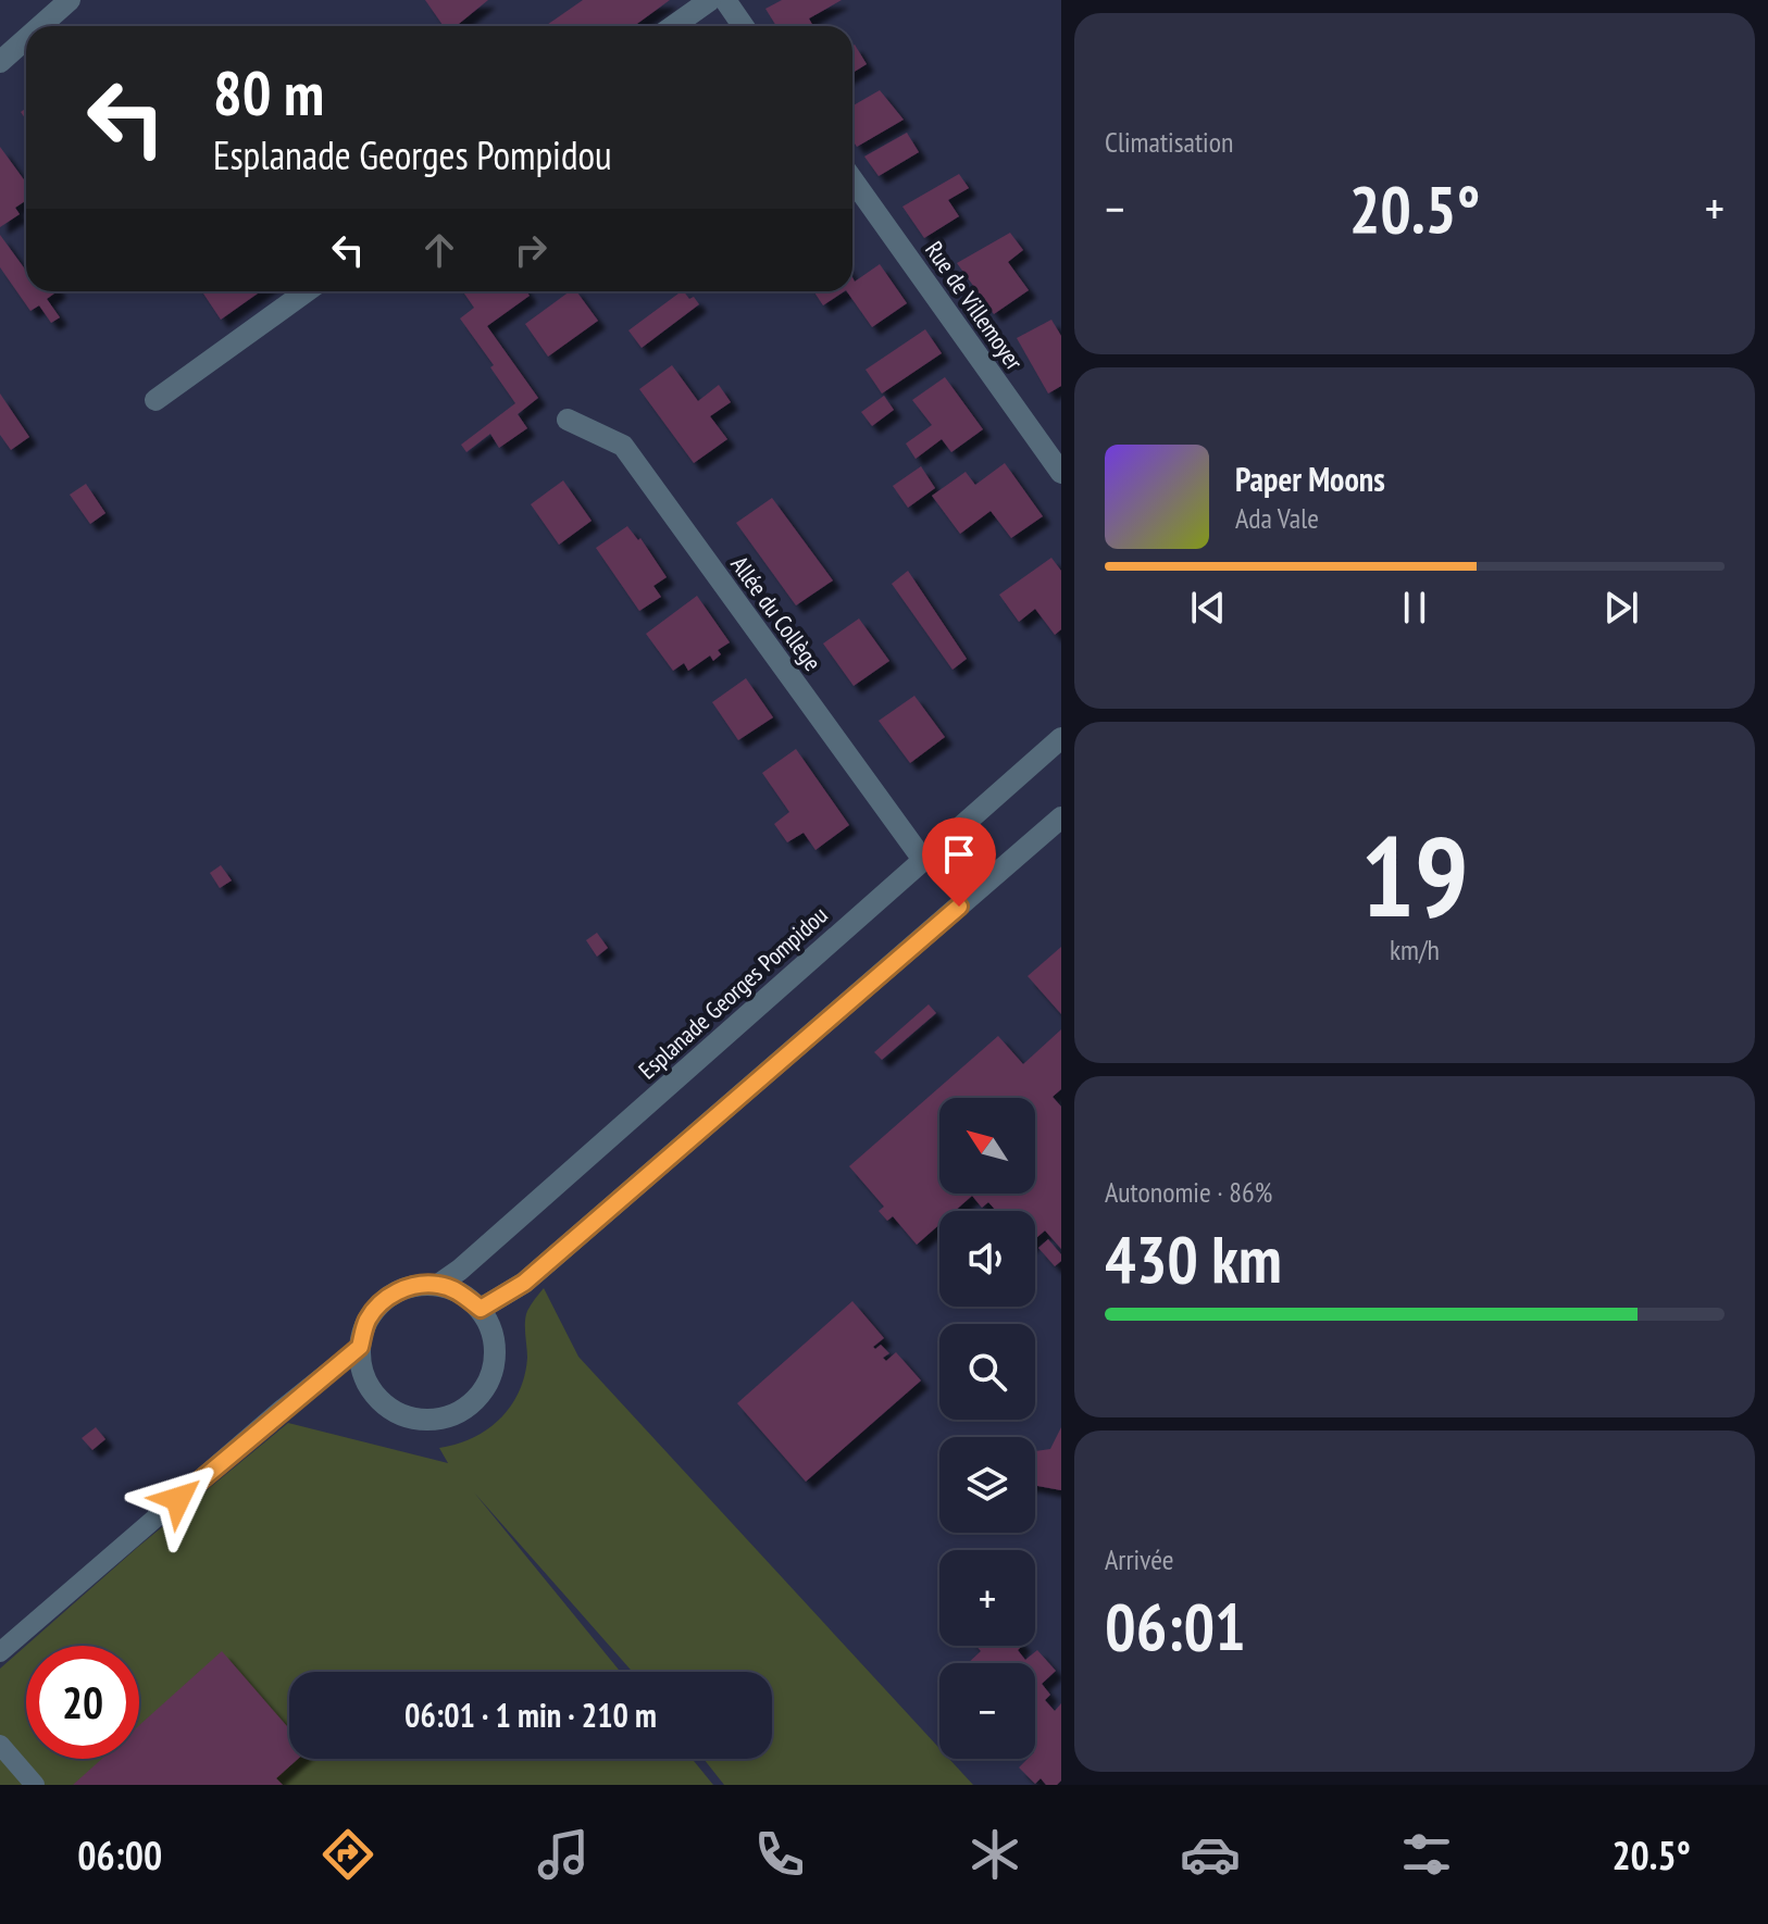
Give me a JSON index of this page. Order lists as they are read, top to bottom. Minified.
{"streets":{"street":["Rue de Villemoyer","Allée du Collège","Esplanade Georges Pompidou"]},"crossings":[["Allée du Collège","Esplanade Georges Pompidou"]],"north":"top left","page":{"tile":["Climatisation",["19","km/h"],["Autonomie · 86%","430 km"],["Arrivée","06:01"]],"turn":["80 m","Esplanade Georges Pompidou"],"heat":["−","20.5°","+"],"song":["Paper Moons","Ada Vale"],"map_buttons":["+","−"],"limit":"20","trip":"06:01 · 1 min · 210 m","tabs":["06:00","20.5°"]}}
